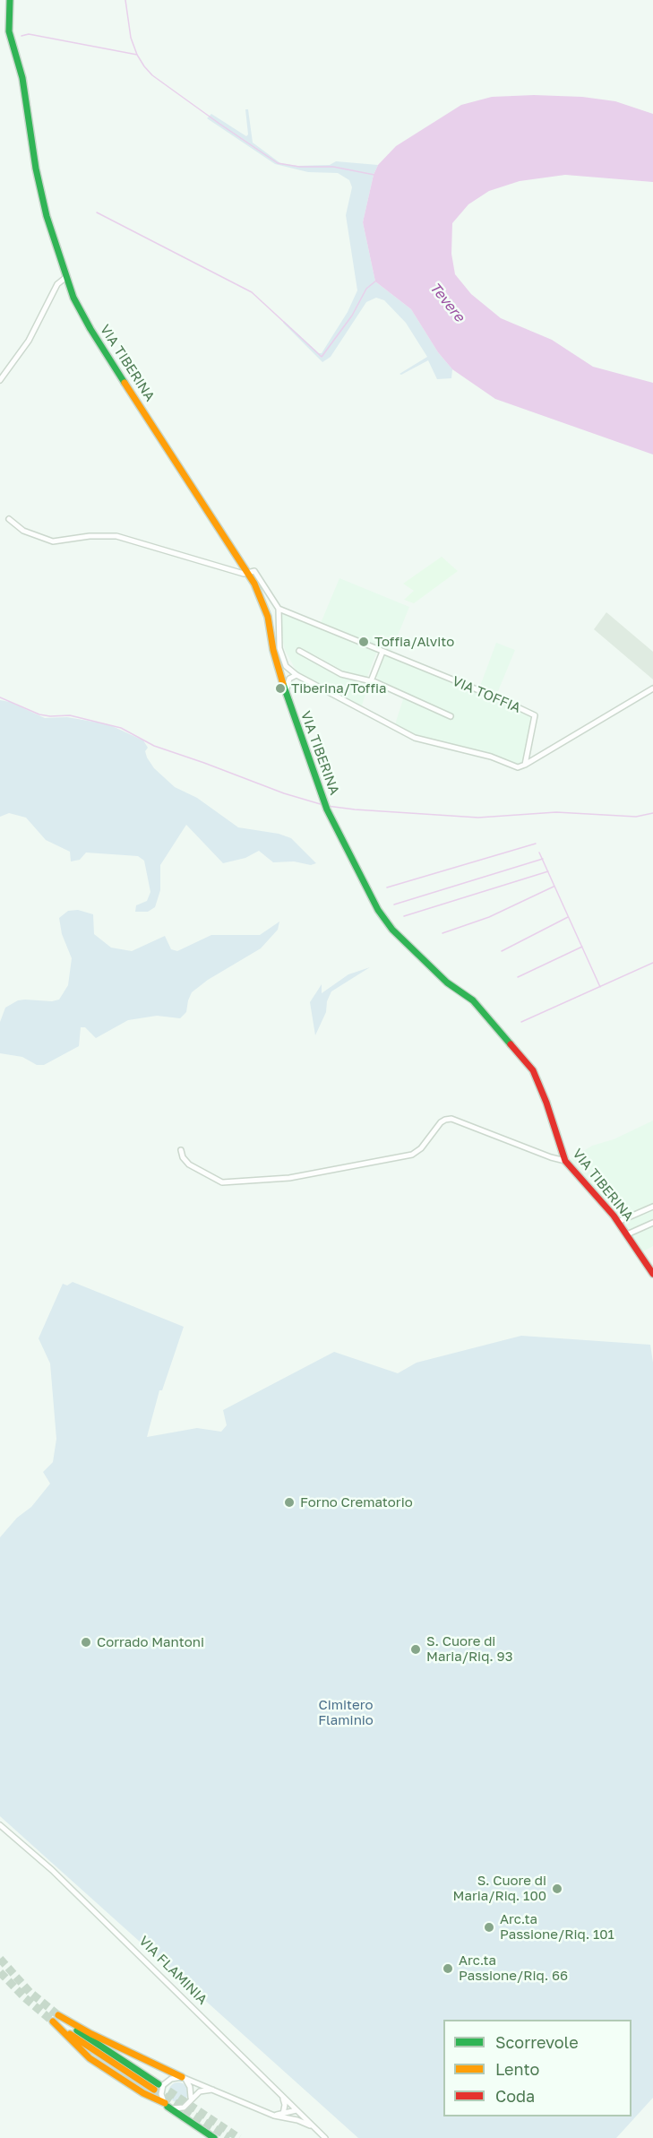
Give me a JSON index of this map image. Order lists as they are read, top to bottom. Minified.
{"streets":{"main road":["VIA TIBERINA"],"street":["VIA TOFFIA","VIA FLAMINIA"]},"water":["Tevere"],"parks":["Cimitero Flaminio"],"places":["Toffia/Alvito","Tiberina/Toffia","Forno Crematorio","Corrado Mantoni","S. Cuore di Maria/Riq. 93","S. Cuore di Maria/Riq. 100","Arc.ta Passione/Riq. 101","Arc.ta Passione/Riq. 66"],"legend":["Scorrevole","Lento","Coda"]}
